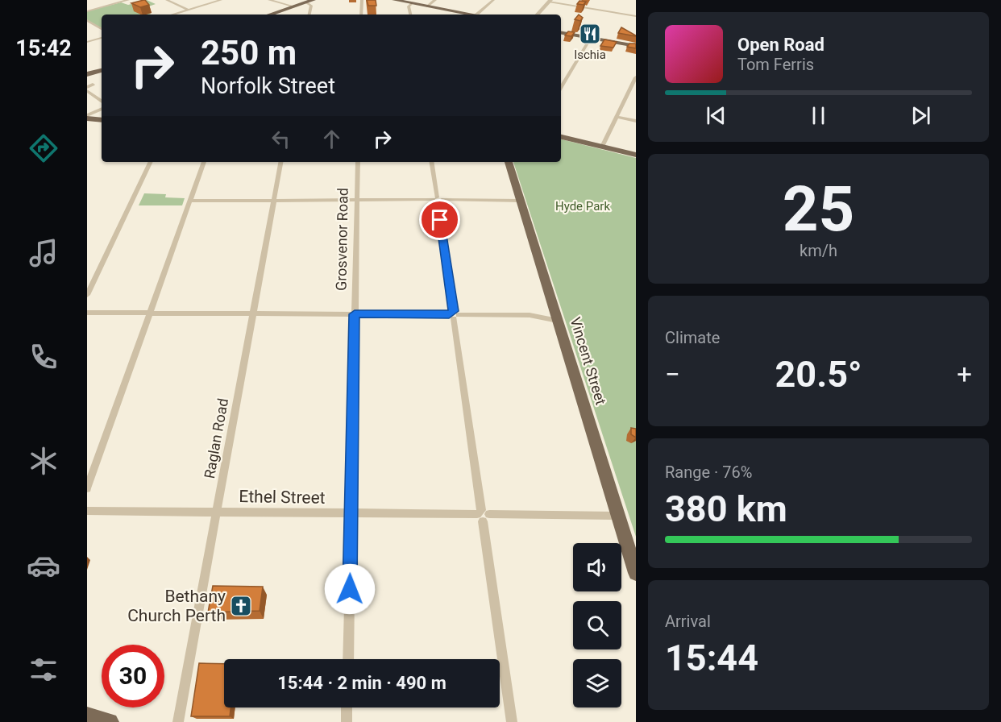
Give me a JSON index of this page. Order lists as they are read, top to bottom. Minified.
{"streets":{"main road":["Vincent Street"],"street":["Grosvenor Road","Raglan Road","Ethel Street"]},"crossings":[["Grosvenor Road","Ethel Street"],["Vincent Street","Ethel Street"],["Raglan Road","Ethel Street"]],"parks":["Hyde Park"],"places":{"restaurant":["Ischia"],"church":["Bethany Church Perth"]},"page":{"tabs":"15:42","turn":["250 m","Norfolk Street"],"song":["Open Road","Tom Ferris"],"tile":[["25","km/h"],"Climate",["Range · 76%","380 km"],["Arrival","15:44"]],"heat":["−","20.5°","+"],"limit":"30","trip":"15:44 · 2 min · 490 m"}}
